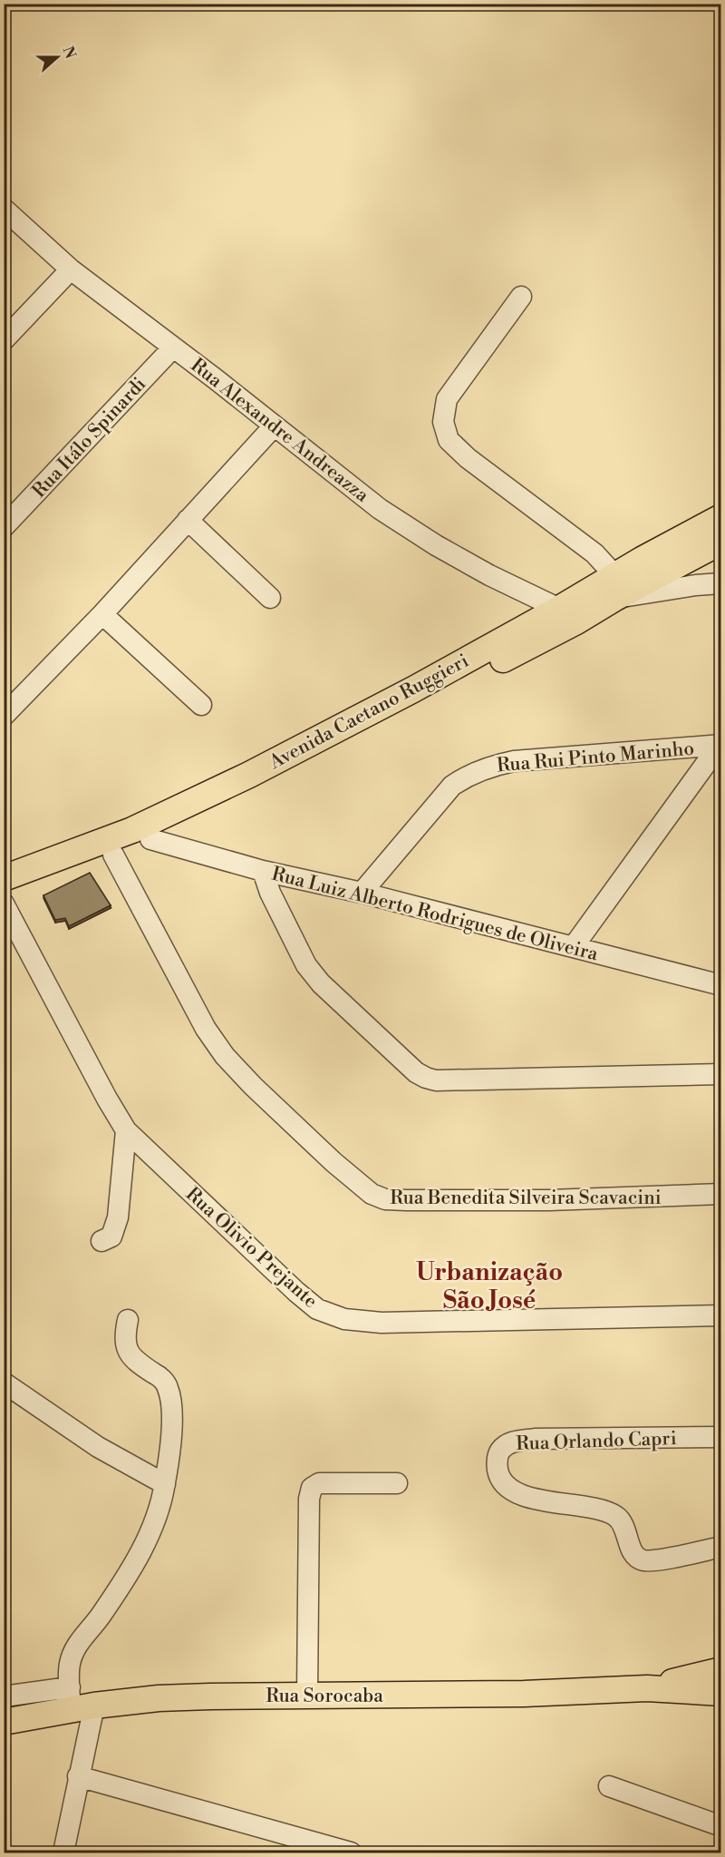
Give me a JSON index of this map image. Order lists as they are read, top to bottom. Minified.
{"streets":{"main road":["Avenida Caetano Ruggieri","Rua Sorocaba"],"street":["Rua Alexandre Andreazza","Rua Itálo Spinardi","Rua Rui Pinto Marinho","Rua Luiz Alberto Rodrigues de Oliveira","Rua Benedita Silveira Scavacini","Rua Olivio Prejante","Rua Orlando Capri"]},"crossings":[["Rua Alexandre Andreazza","Rua Itálo Spinardi"],["Rua Alexandre Andreazza","Avenida Caetano Ruggieri"],["Avenida Caetano Ruggieri","Rua Luiz Alberto Rodrigues de Oliveira"],["Avenida Caetano Ruggieri","Rua Benedita Silveira Scavacini"],["Rua Rui Pinto Marinho","Rua Luiz Alberto Rodrigues de Oliveira"]],"districts":["Urbanização São José"],"north":"right"}
